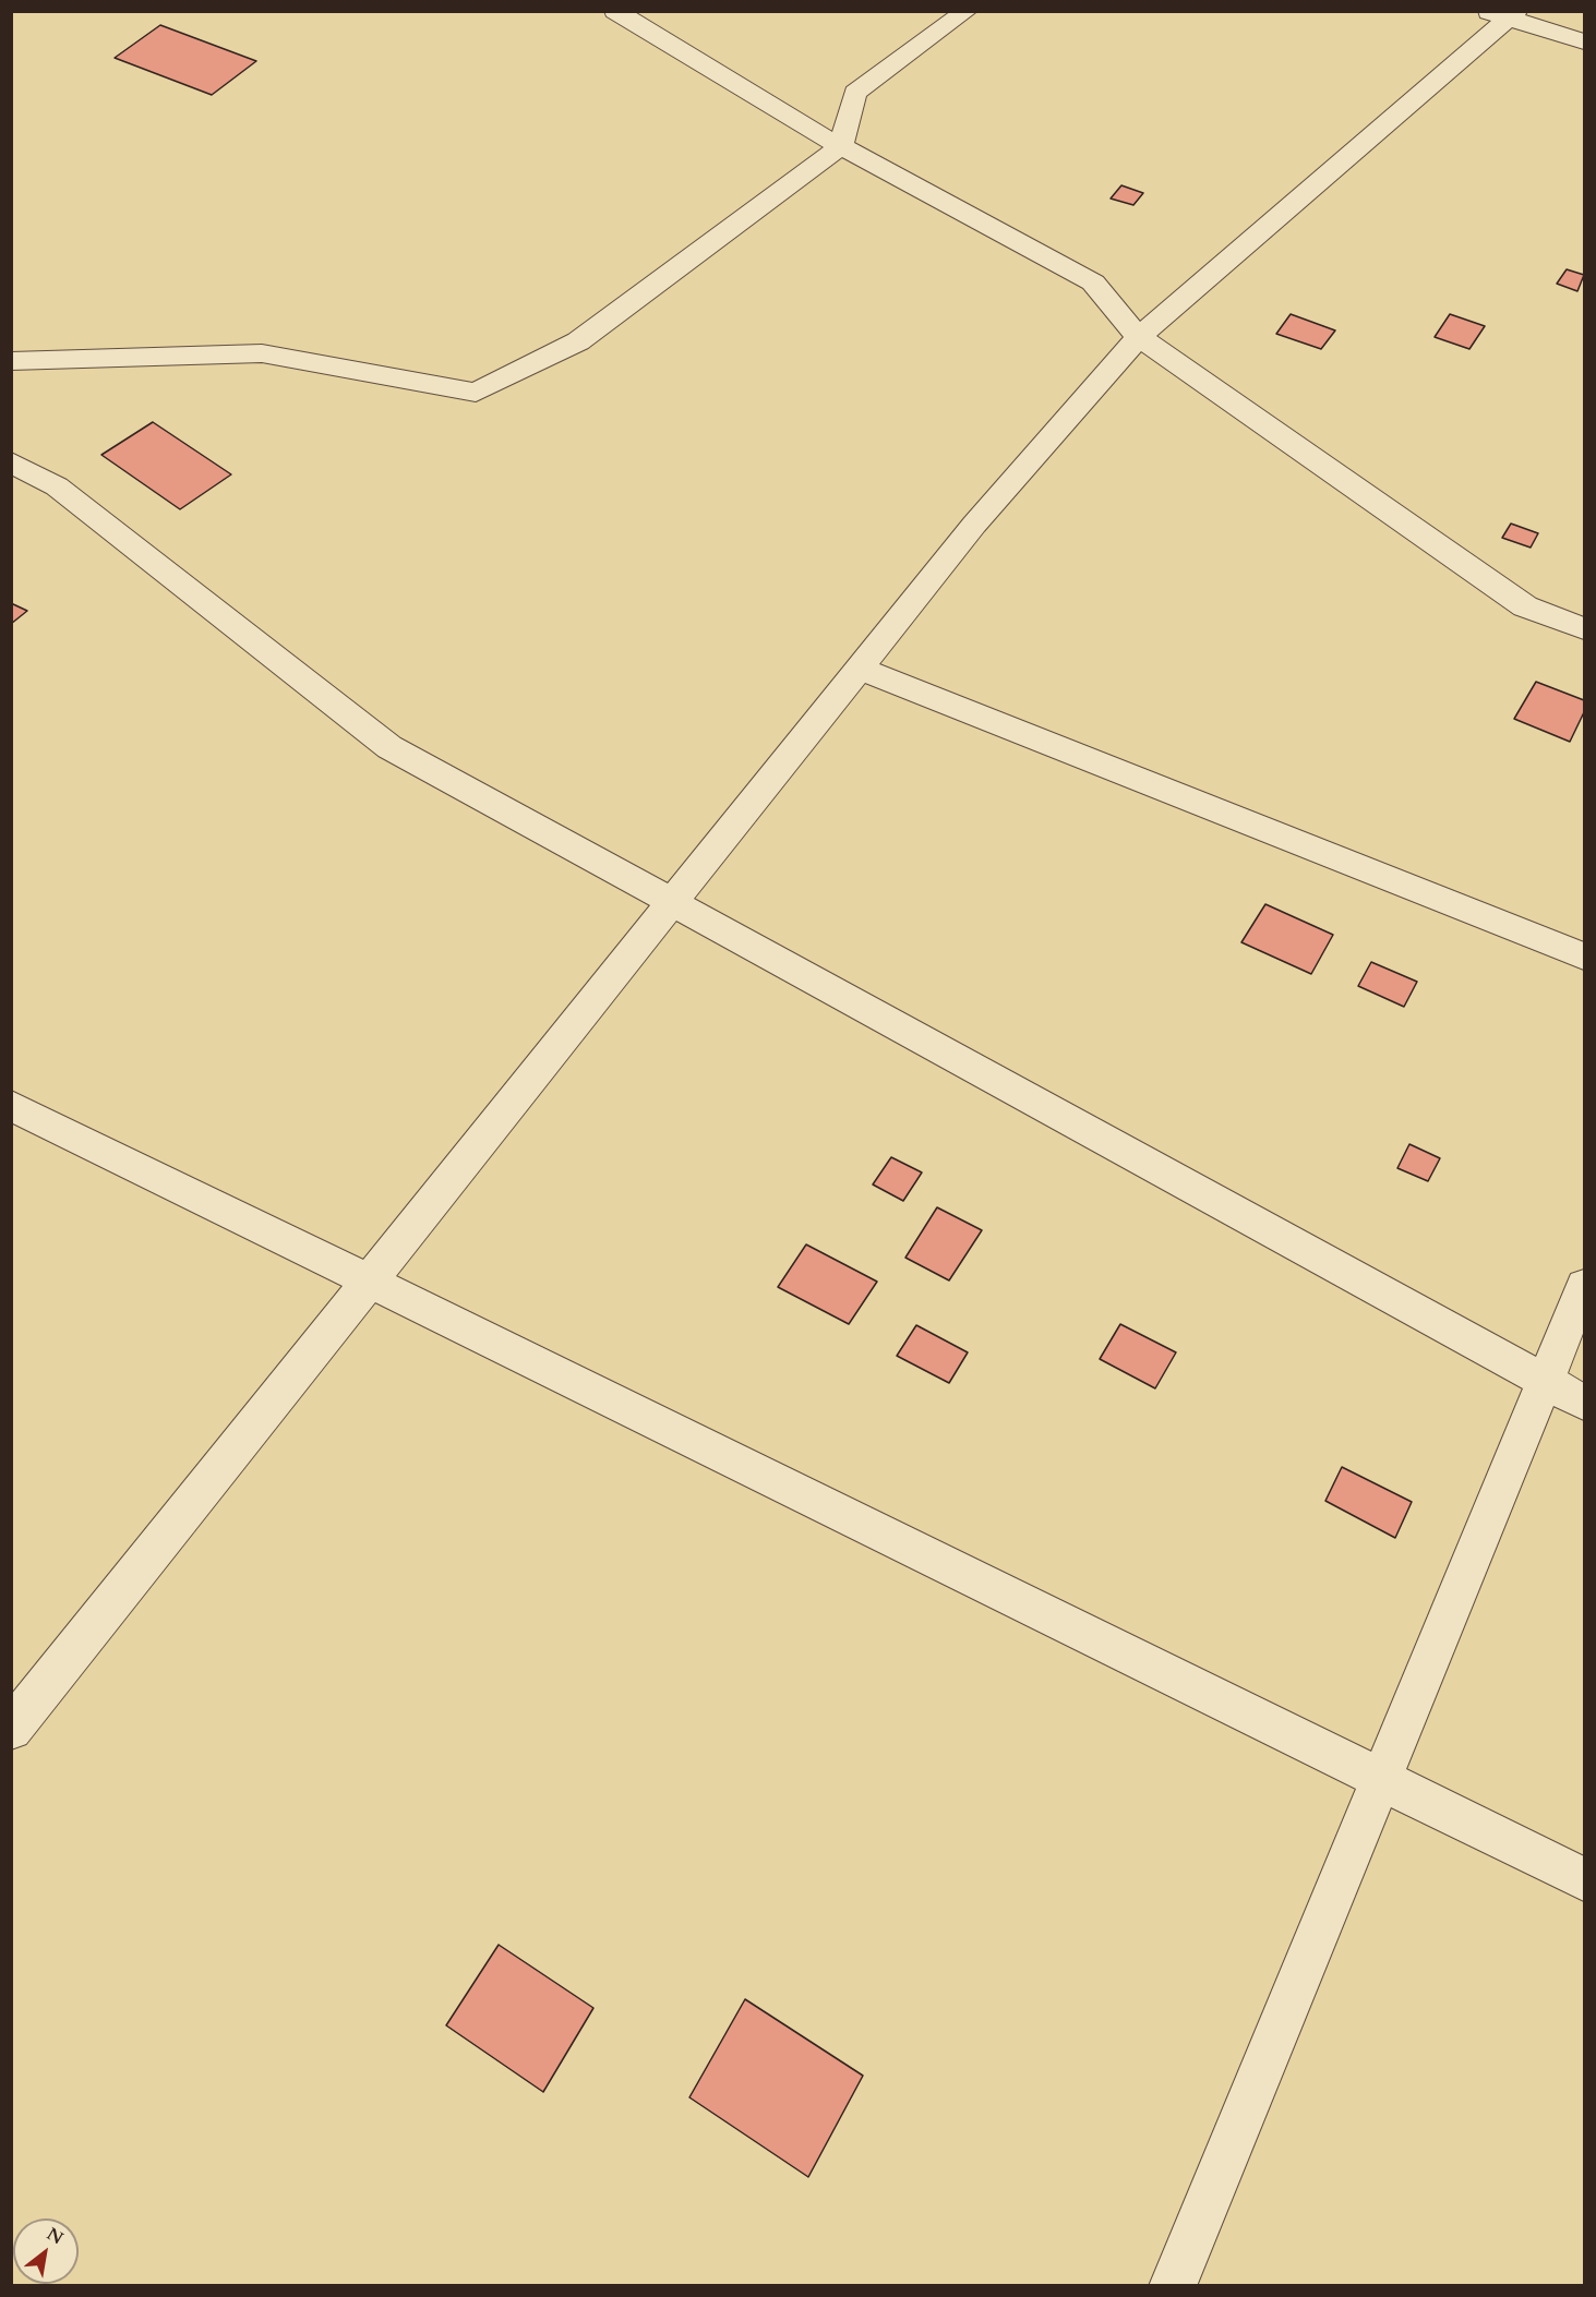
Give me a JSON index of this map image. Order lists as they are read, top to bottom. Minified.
{"north":"top right"}
